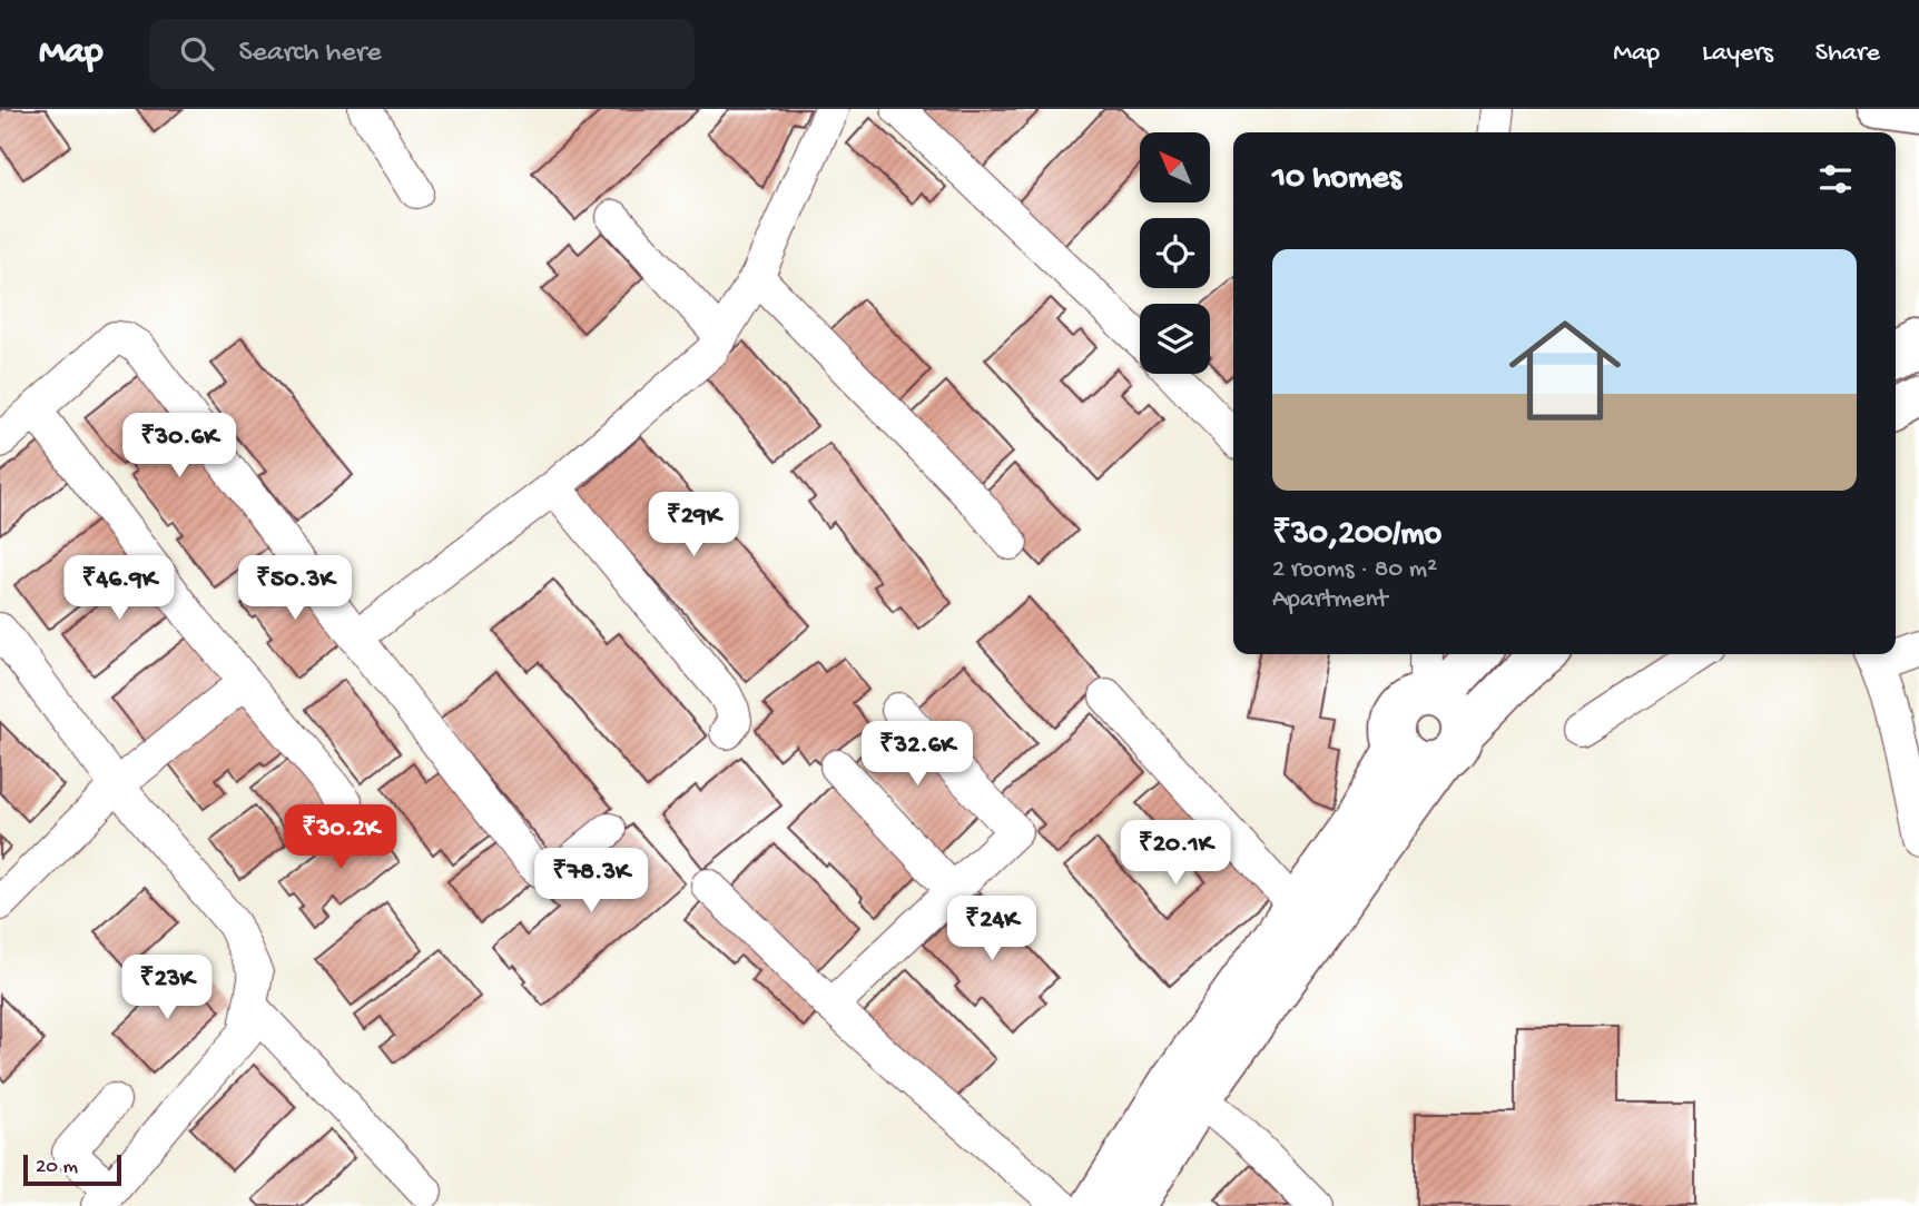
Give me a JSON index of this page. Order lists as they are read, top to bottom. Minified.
{"scale_bar":"20 m","north":"top left","page":{"header":"Map","search":"Search here","nav":["Map","Layers","Share"],"heading":"10 homes","list":[{"name":"₹30,200/mo","note":"2 rooms · 80 m² · Apartment"}],"price":["₹30.6K","₹29K","₹46.9K","₹50.3K","₹32.6K","₹30.2K","₹20.1K","₹78.3K","₹24K","₹23K"],"scale":"20 m"}}
